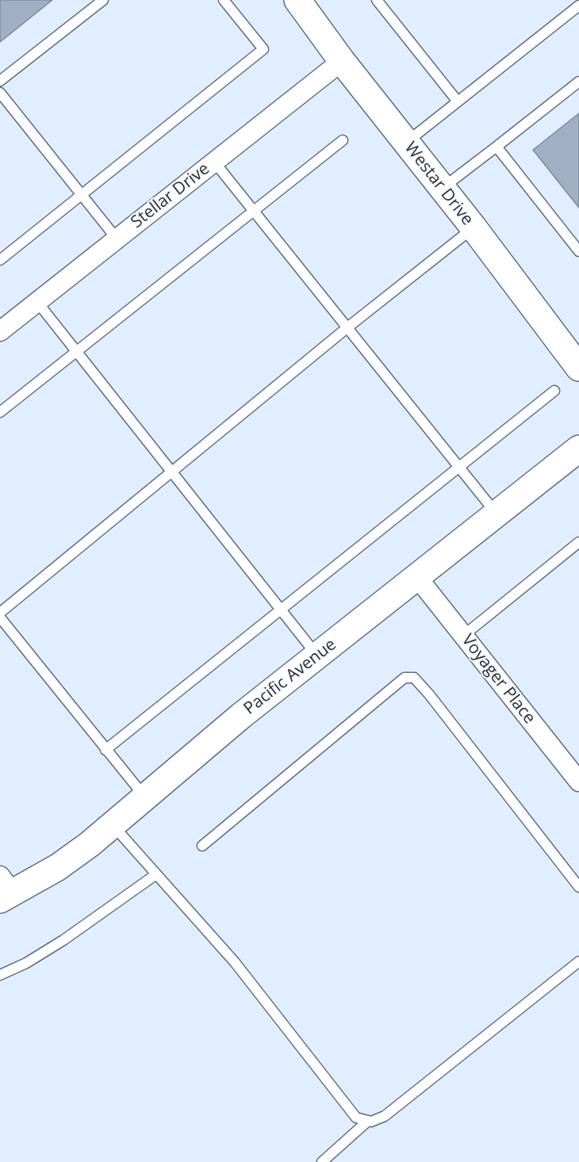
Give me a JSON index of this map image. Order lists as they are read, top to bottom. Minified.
{"streets":{"street":["Westar Drive","Stellar Drive","Pacific Avenue","Voyager Place"]},"crossings":[["Westar Drive","Stellar Drive"],["Pacific Avenue","Voyager Place"]]}
